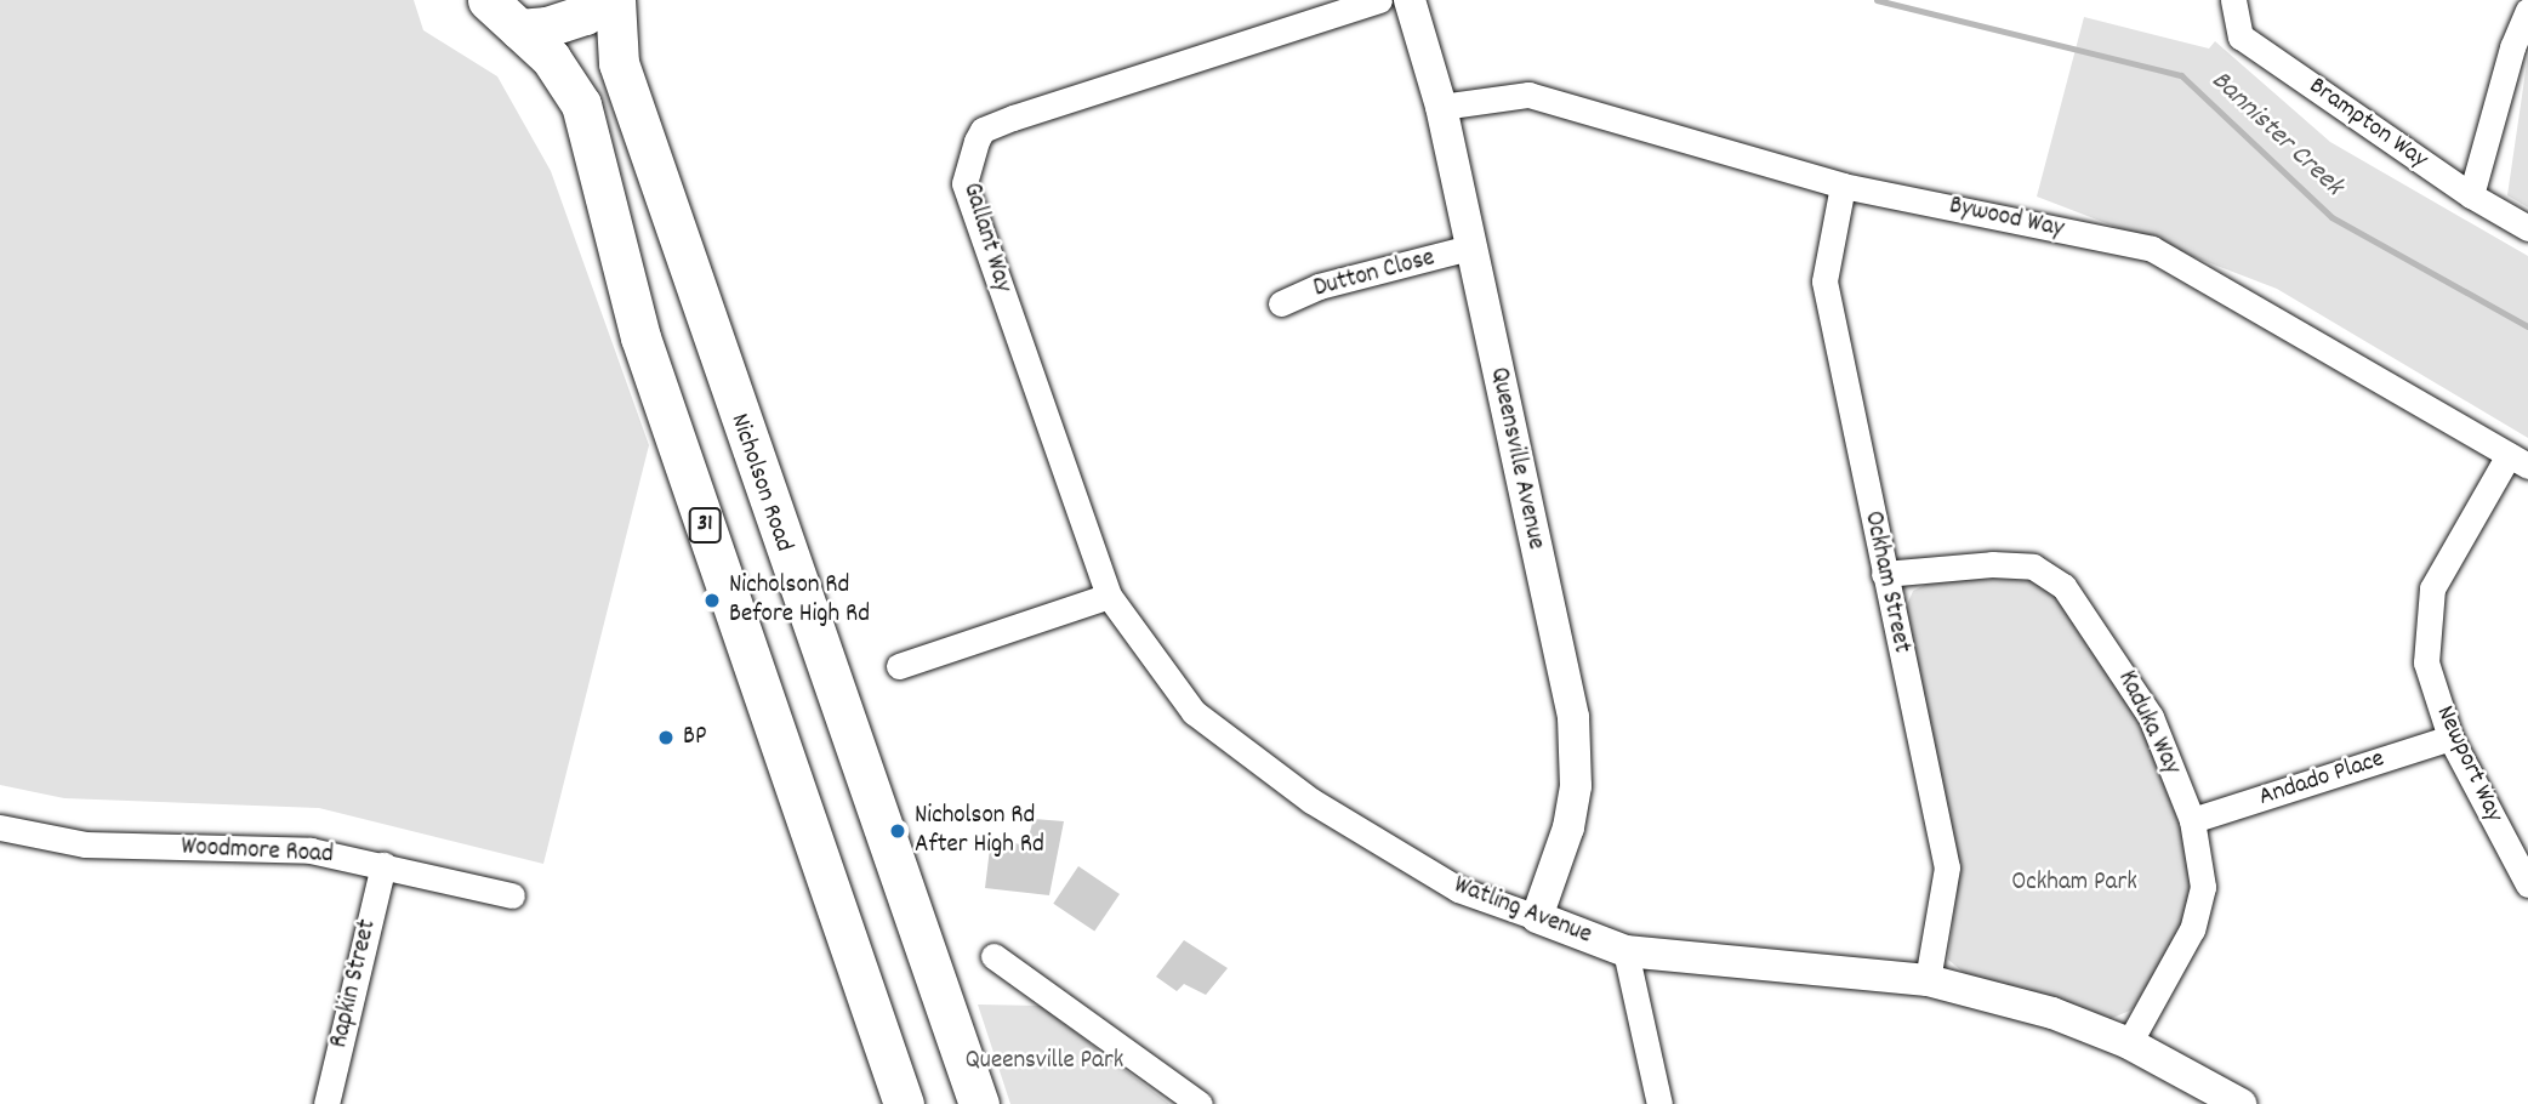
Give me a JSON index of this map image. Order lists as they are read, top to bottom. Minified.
{"streets":{"main road":["Nicholson Road","31"],"street":["Brampton Way","Bywood Way","Gallant Way","Dutton Close","Queensville Avenue","Ockham Street","Kaduka Way","Newport Way","Andado Place","Woodmore Road","Watling Avenue","Rapkin Street"]},"crossings":[["Bywood Way","Queensville Avenue"],["Bywood Way","Ockham Street"],["Bywood Way","Newport Way"],["Gallant Way","Watling Avenue"],["Dutton Close","Queensville Avenue"],["Queensville Avenue","Watling Avenue"],["Ockham Street","Kaduka Way"],["Ockham Street","Watling Avenue"],["Kaduka Way","Andado Place"],["Kaduka Way","Watling Avenue"],["Newport Way","Andado Place"],["Woodmore Road","Rapkin Street"]],"water":["Bannister Creek"],"parks":["Ockham Park","Queensville Park"],"places":["Nicholson Rd Before High Rd","BP","Nicholson Rd After High Rd"]}
